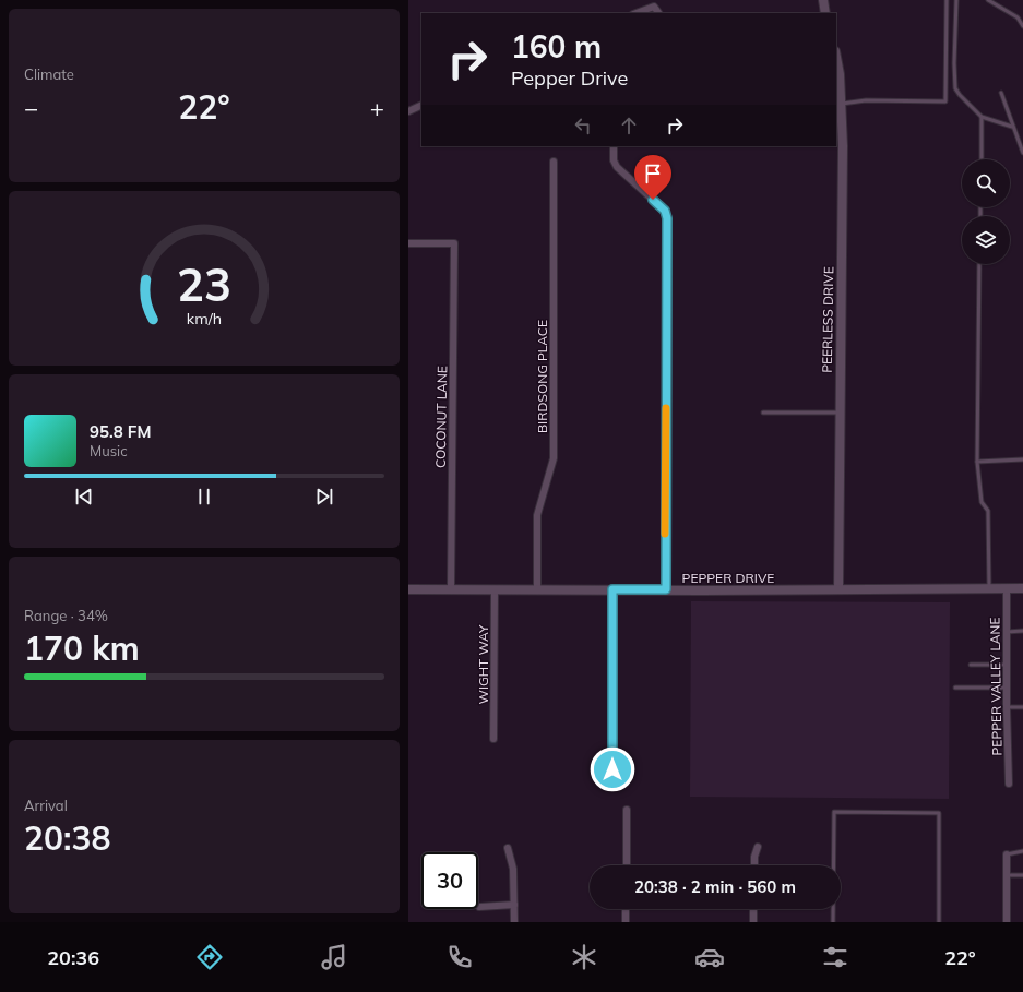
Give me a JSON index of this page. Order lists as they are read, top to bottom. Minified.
{"streets":{"street":["PEERLESS DRIVE","BIRDSONG PLACE","COCONUT LANE","PEPPER DRIVE","WIGHT WAY","PEPPER VALLEY LANE"]},"crossings":[["PEERLESS DRIVE","PEPPER DRIVE"],["BIRDSONG PLACE","PEPPER DRIVE"],["COCONUT LANE","PEPPER DRIVE"],["PEPPER DRIVE","WIGHT WAY"],["PEPPER DRIVE","PEPPER VALLEY LANE"]],"page":{"tile":["Climate",["Range · 34%","170 km"],["Arrival","20:38"]],"turn":["160 m","Pepper Drive"],"heat":["−","22°","+"],"song":["95.8 FM","Music"],"limit":"30","trip":"20:38 · 2 min · 560 m","tabs":["20:36","22°"],"gauge":["23","km/h"]}}
